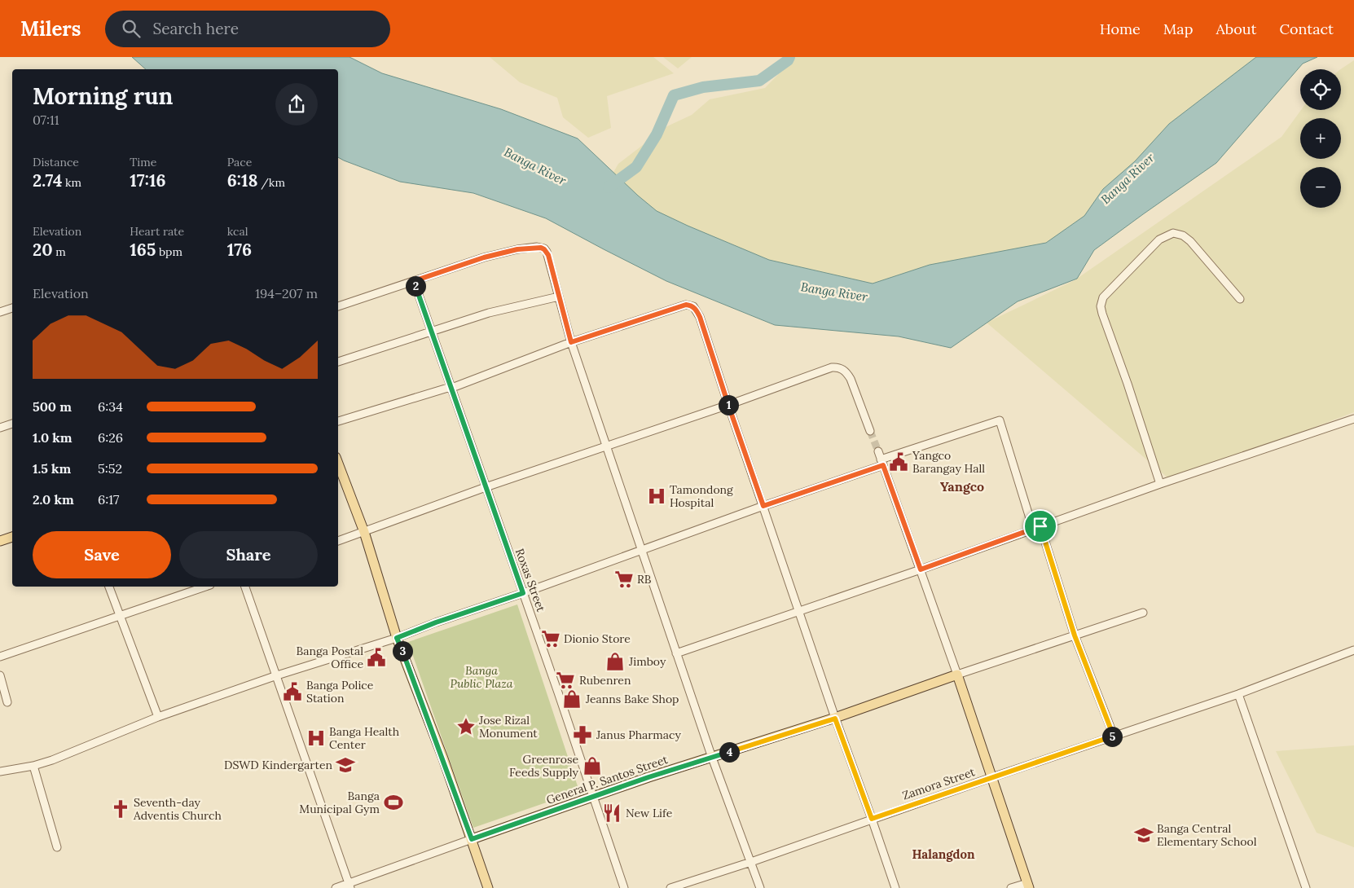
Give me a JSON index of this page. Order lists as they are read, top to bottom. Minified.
{"streets":{"main road":["General P. Santos Street"],"street":["Roxas Street","Zamora Street"]},"crossings":[["Roxas Street","General P. Santos Street"]],"districts":["Yangco","Halangdon"],"water":["Banga River"],"parks":["Banga Public Plaza"],"places":{"public building":["Yangco Barangay Hall","Banga Postal Office","Banga Police Station"],"hospital":["Tamondong Hospital","Banga Health Center"],"supermarket":["RB","Dionio Store","Rubenren"],"shop":["Jimboy","Jeanns Bake Shop","Greenrose Feeds Supply"],"place":["Jose Rizal Monument"],"pharmacy":["Janus Pharmacy"],"school or university":["DSWD Kindergarten","Banga Central Elementary School"],"sports":["Banga Municipal Gym"],"church":["Seventh-day Adventis Church"],"restaurant":["New Life"]},"page":{"header":"Milers","search":"Search here","nav":["Home","Map","About","Contact"],"map_buttons":["+","−"],"heading":["Morning run","07:11"],"stats":[["Distance","2.74 km"],["Time","17:16"],["Pace","6:18 /km"],["Elevation","20 m"],["Heart rate","165 bpm"],["kcal","176"]],"pins":["2","1","3","5","4"],"chart":["Elevation","194–207 m"],"list":[{"name":"500 m","note":"6:34"},{"name":"1.0 km","note":"6:26"},{"name":"1.5 km","note":"5:52"},{"name":"2.0 km","note":"6:17"}],"buttons":["Save","Share"]}}
